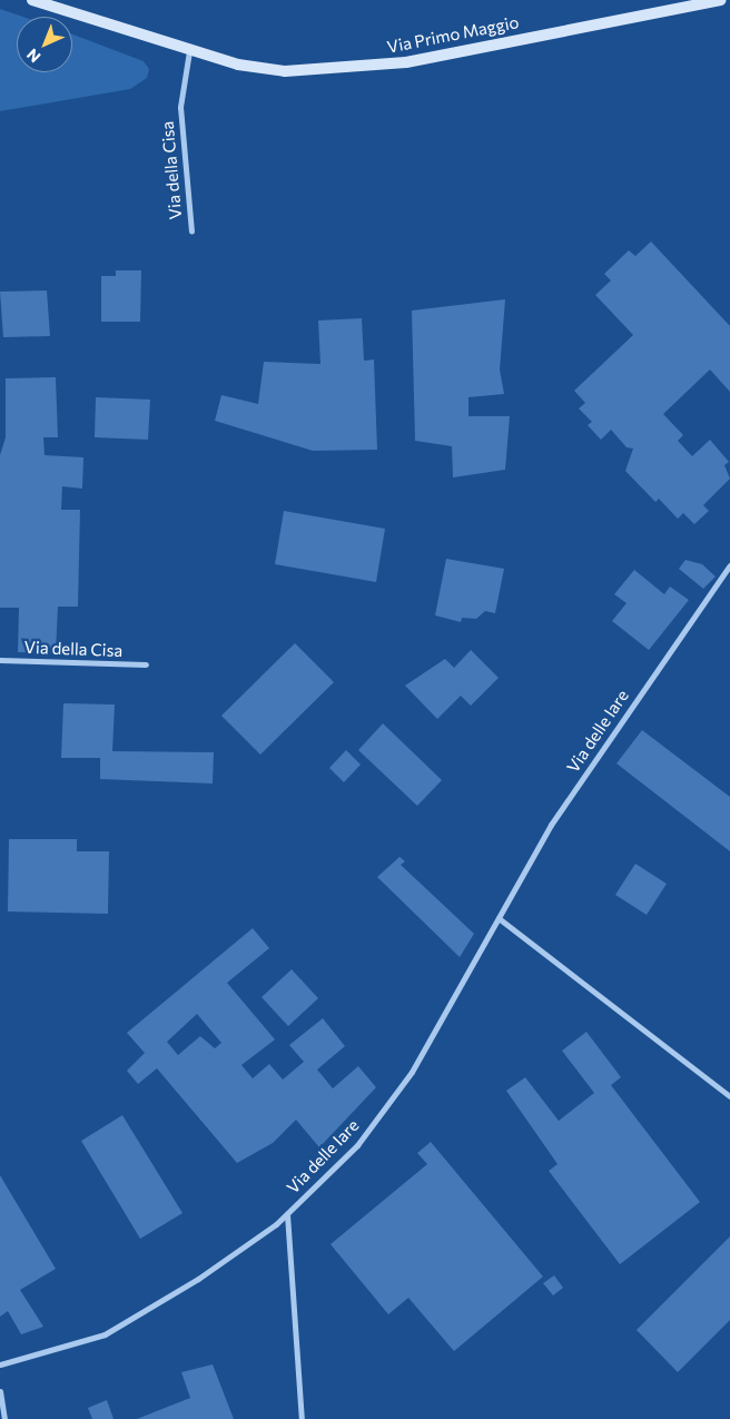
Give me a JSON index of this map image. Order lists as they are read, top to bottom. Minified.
{"streets":{"street":["Via Primo Maggio","Via della Cisa","Via delle Iare"]},"crossings":[["Via Primo Maggio","Via della Cisa"]],"north":"bottom left"}
